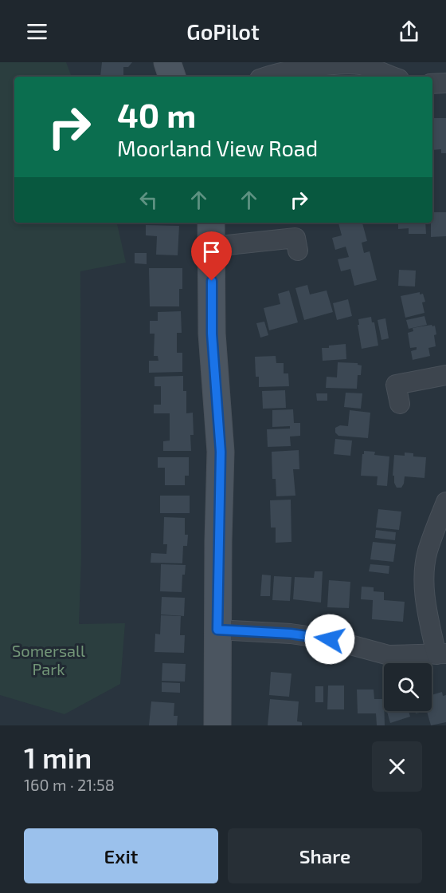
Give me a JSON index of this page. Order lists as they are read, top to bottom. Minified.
{"parks":["Somersall Park"],"page":{"header":"GoPilot","turn":["40 m","Moorland View Road"],"heading":["1 min","160 m · 21:58"],"buttons":["Exit","Share"]}}
